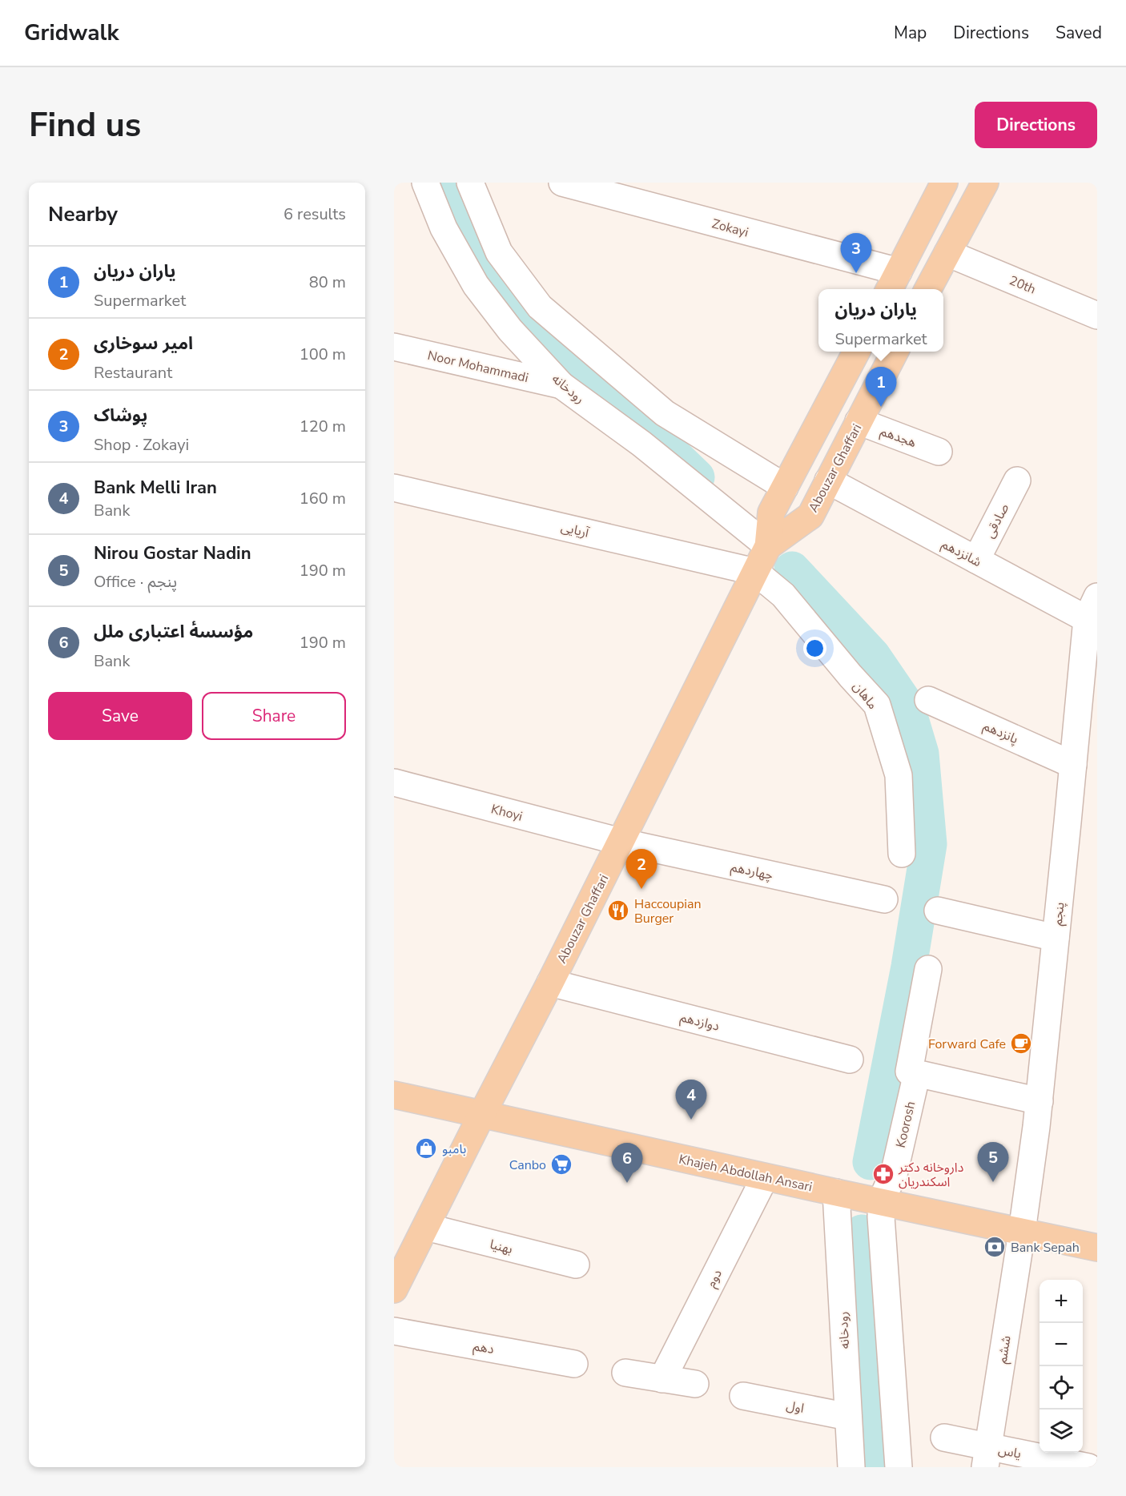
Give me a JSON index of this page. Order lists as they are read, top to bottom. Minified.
{"streets":{"main road":["Abouzar Ghaffari","Khajeh Abdollah Ansari"],"street":["Zokayi","20th","Noor Mohammadi","رودخانه","هجدهم","صادقی","آریایی","شانزدهم","ماهان","پانزدهم","Khoyi","چهاردهم","پنجم","دوازدهم","Koorosh","بهنیا","دوم","دهم","ششم","اول","یاس"]},"crossings":[["Noor Mohammadi","رودخانه"],["رودخانه","Abouzar Ghaffari"],["رودخانه","Khajeh Abdollah Ansari"],["رودخانه","اول"],["هجدهم","Abouzar Ghaffari"],["Abouzar Ghaffari","آریایی"],["Abouzar Ghaffari","شانزدهم"],["Abouzar Ghaffari","ماهان"],["Abouzar Ghaffari","Khoyi"],["Abouzar Ghaffari","چهاردهم"],["Abouzar Ghaffari","دوازدهم"],["Abouzar Ghaffari","Khajeh Abdollah Ansari"],["Abouzar Ghaffari","بهنیا"],["صادقی","شانزدهم"],["آریایی","ماهان"],["شانزدهم","پنجم"],["پانزدهم","پنجم"],["Khoyi","چهاردهم"],["پنجم","Khajeh Abdollah Ansari"],["پنجم","ششم"],["Koorosh","Khajeh Abdollah Ansari"],["Khajeh Abdollah Ansari","دوم"],["Khajeh Abdollah Ansari","ششم"],["ششم","یاس"]],"places":{"restaurant":["Haccoupian Burger"],"cafe":["Forward Cafe"],"shop":["بامبو"],"supermarket":["Canbo"],"pharmacy":["داروخانه دکتر اسکندریان"],"bank":["Bank Sepah"]},"page":{"header":"Gridwalk","nav":["Map","Directions","Saved"],"buttons":["Directions",["Save","Share"]],"title":"Find us","heading":["Nearby","6 results"],"pins":["3","1","2","4","5","6"],"list":[{"mark":"1","name":"یاران دریان","note":"Supermarket","value":"80 m"},{"mark":"2","name":"امیر سوخاری","note":"Restaurant","value":"100 m"},{"mark":"3","name":"پوشاک","note":"Shop · Zokayi","value":"120 m"},{"mark":"4","name":"Bank Melli Iran","note":"Bank","value":"160 m"},{"mark":"5","name":"Nirou Gostar Nadin","note":"Office · پنجم","value":"190 m"},{"mark":"6","name":"مؤسسهٔ اعتباری ملل","note":"Bank","value":"190 m"}],"popup":["یاران دریان","Supermarket"],"map_buttons":["+","−"]}}
